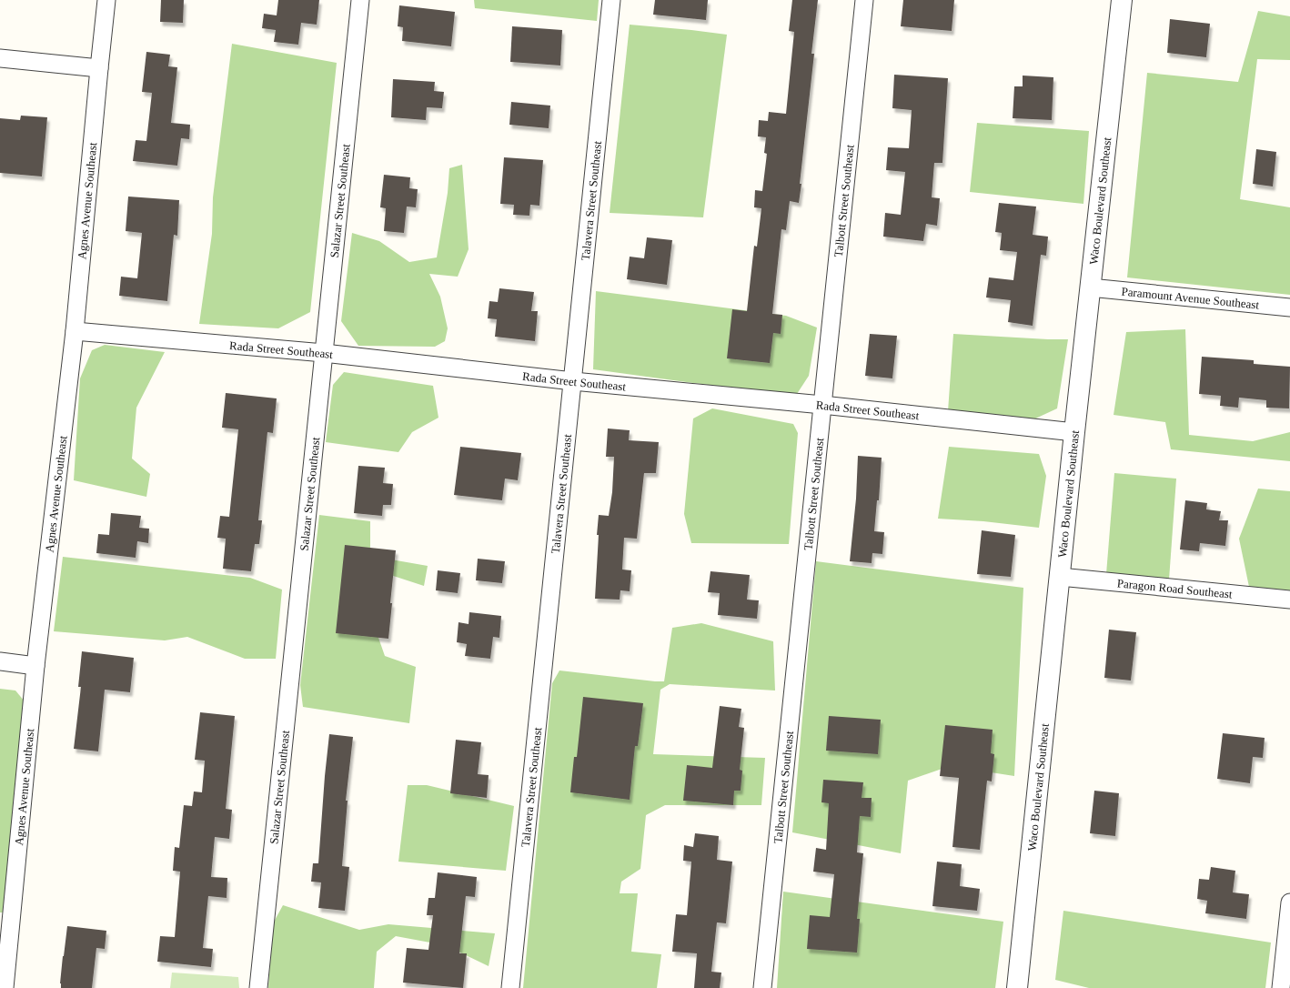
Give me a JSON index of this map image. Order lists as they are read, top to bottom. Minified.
{"streets":{"street":["Agnes Avenue Southeast","Salazar Street Southeast","Talavera Street Southeast","Talbott Street Southeast","Waco Boulevard Southeast","Paramount Avenue Southeast","Rada Street Southeast","Paragon Road Southeast"]},"crossings":[["Agnes Avenue Southeast","Rada Street Southeast"],["Salazar Street Southeast","Rada Street Southeast"],["Talavera Street Southeast","Rada Street Southeast"],["Talbott Street Southeast","Rada Street Southeast"],["Waco Boulevard Southeast","Paramount Avenue Southeast"],["Waco Boulevard Southeast","Rada Street Southeast"],["Waco Boulevard Southeast","Paragon Road Southeast"]]}
